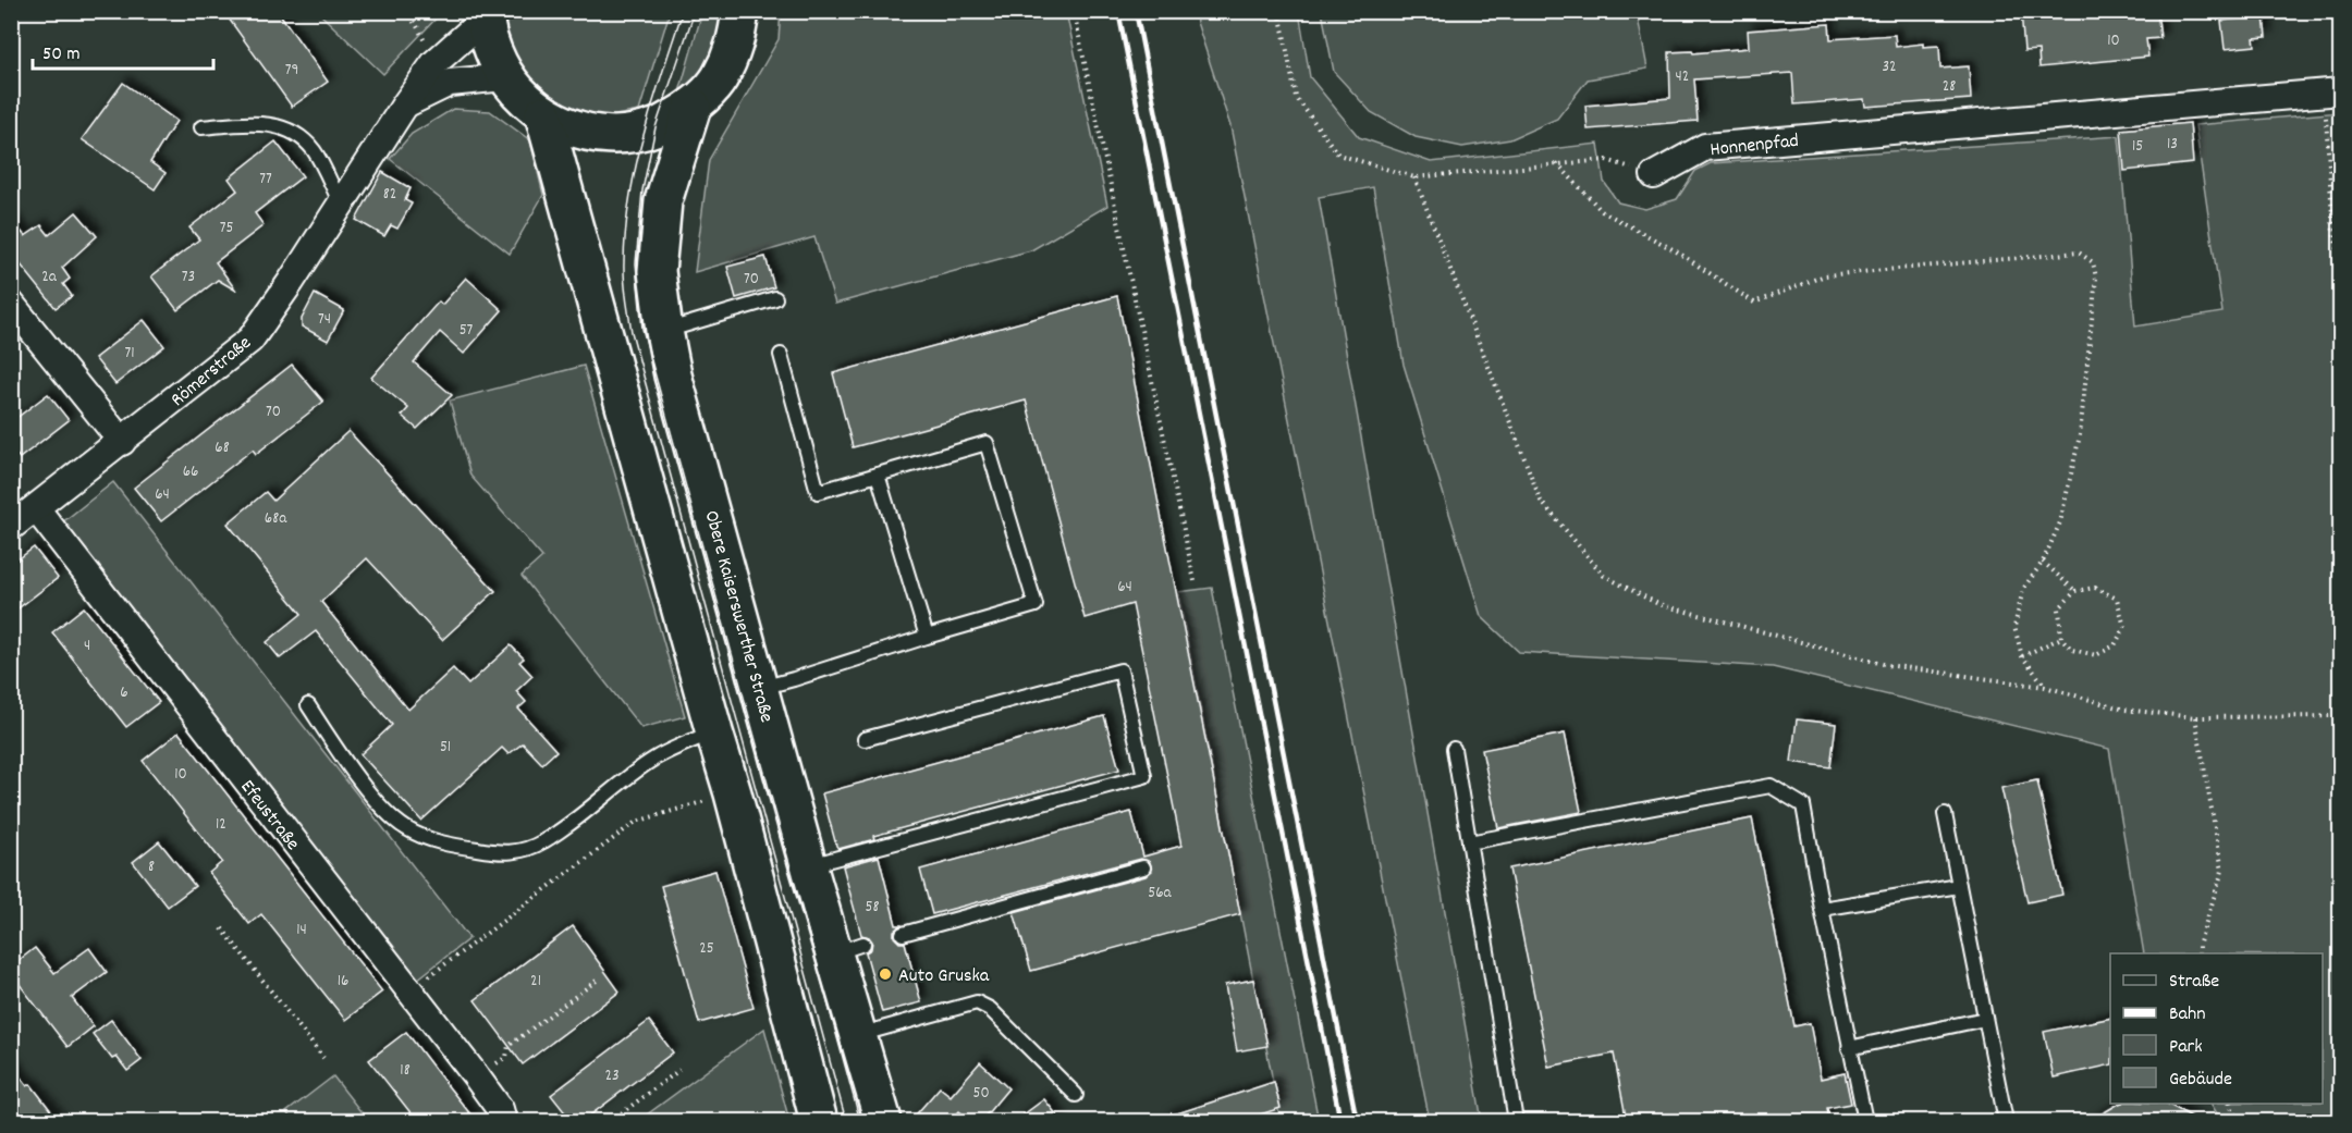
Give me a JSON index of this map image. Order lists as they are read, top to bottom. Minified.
{"streets":{"street":["Honnenpfad","Römerstraße","Obere Kaiserswerther Straße","Efeustraße"]},"crossings":[["Römerstraße","Efeustraße"]],"places":["Auto Gruska"],"house_numbers":["10","32","79","42","28","13","15","77","82","75","2a","73","70","74","57","71","70","68","66","64","68a","64","4","6","51","10","12","8","56a","58","14","25","16","21","18","23","50"],"legend":["Straße","Bahn","Park","Gebäude"],"scale_bar":"50 m"}
